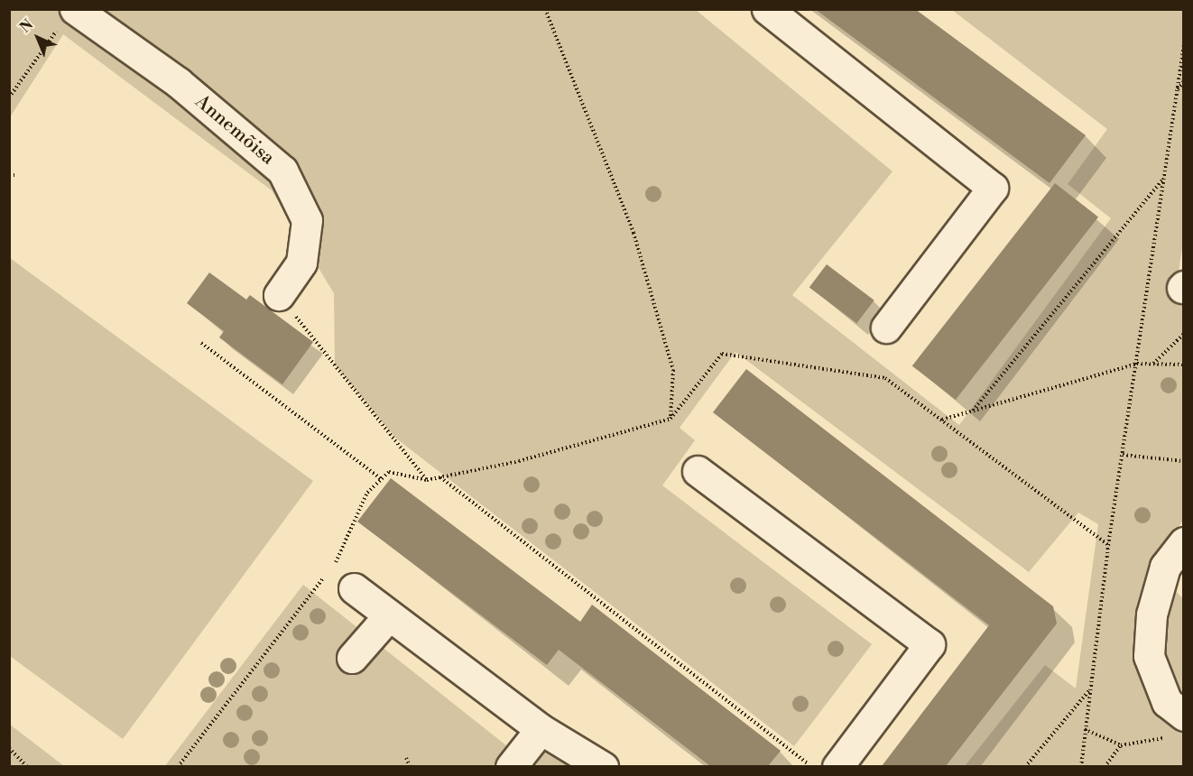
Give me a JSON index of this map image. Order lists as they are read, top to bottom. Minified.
{"streets":{"street":["Annemõisa"]},"north":"top left"}
